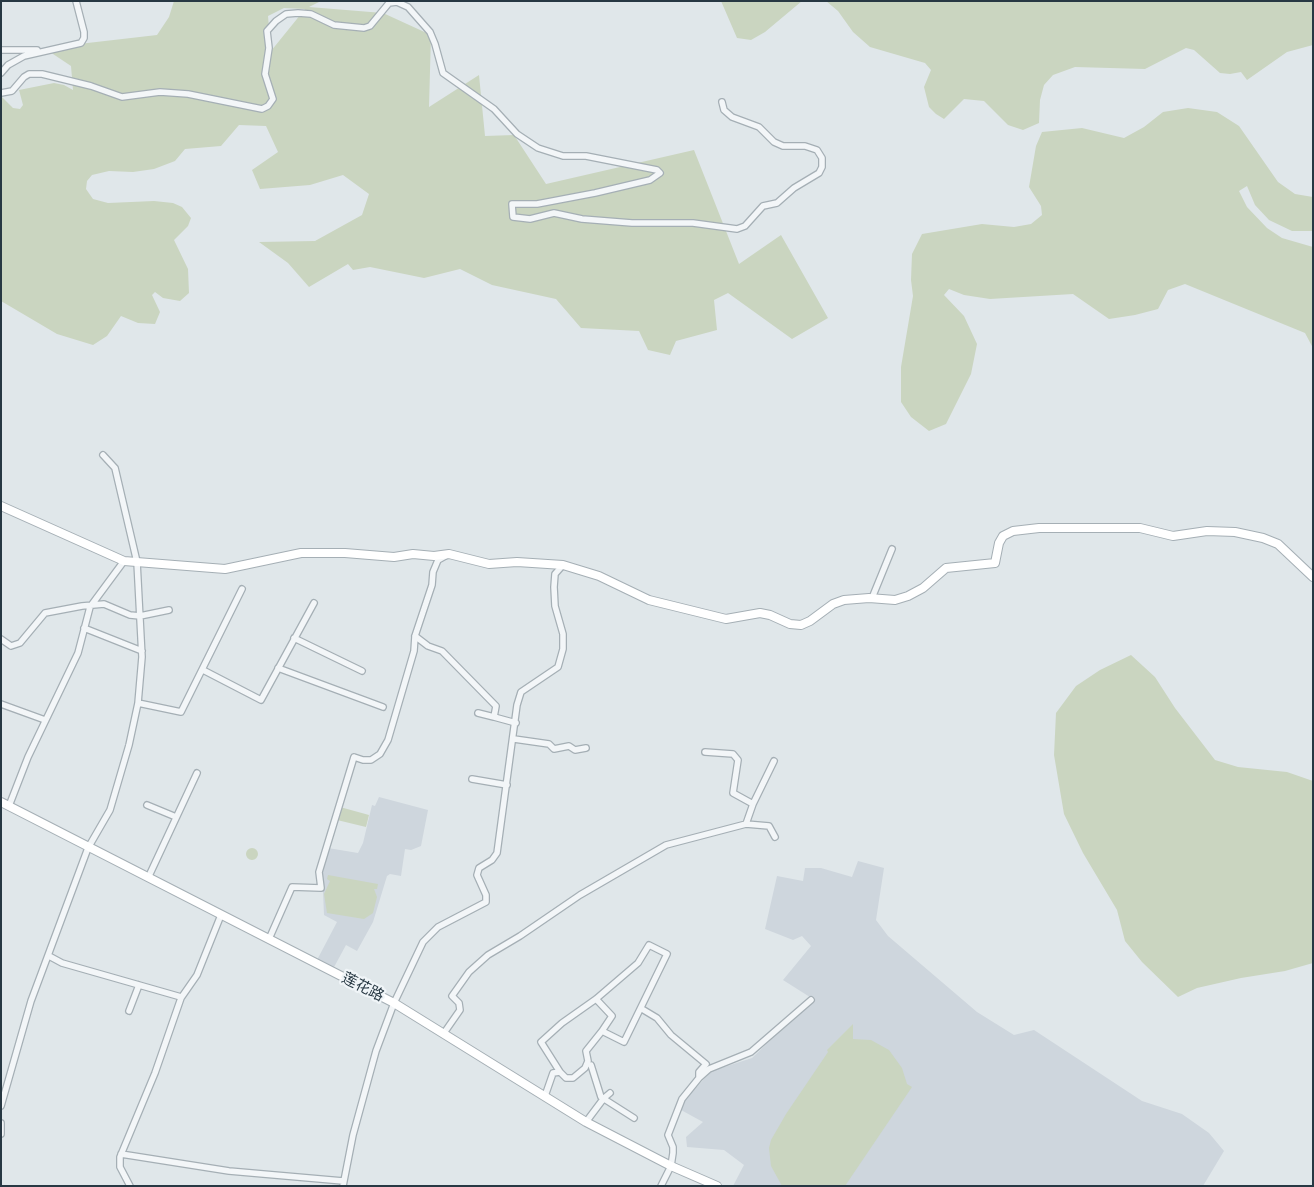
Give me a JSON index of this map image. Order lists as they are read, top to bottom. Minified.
{"streets":{"street":["莲花路"]}}
